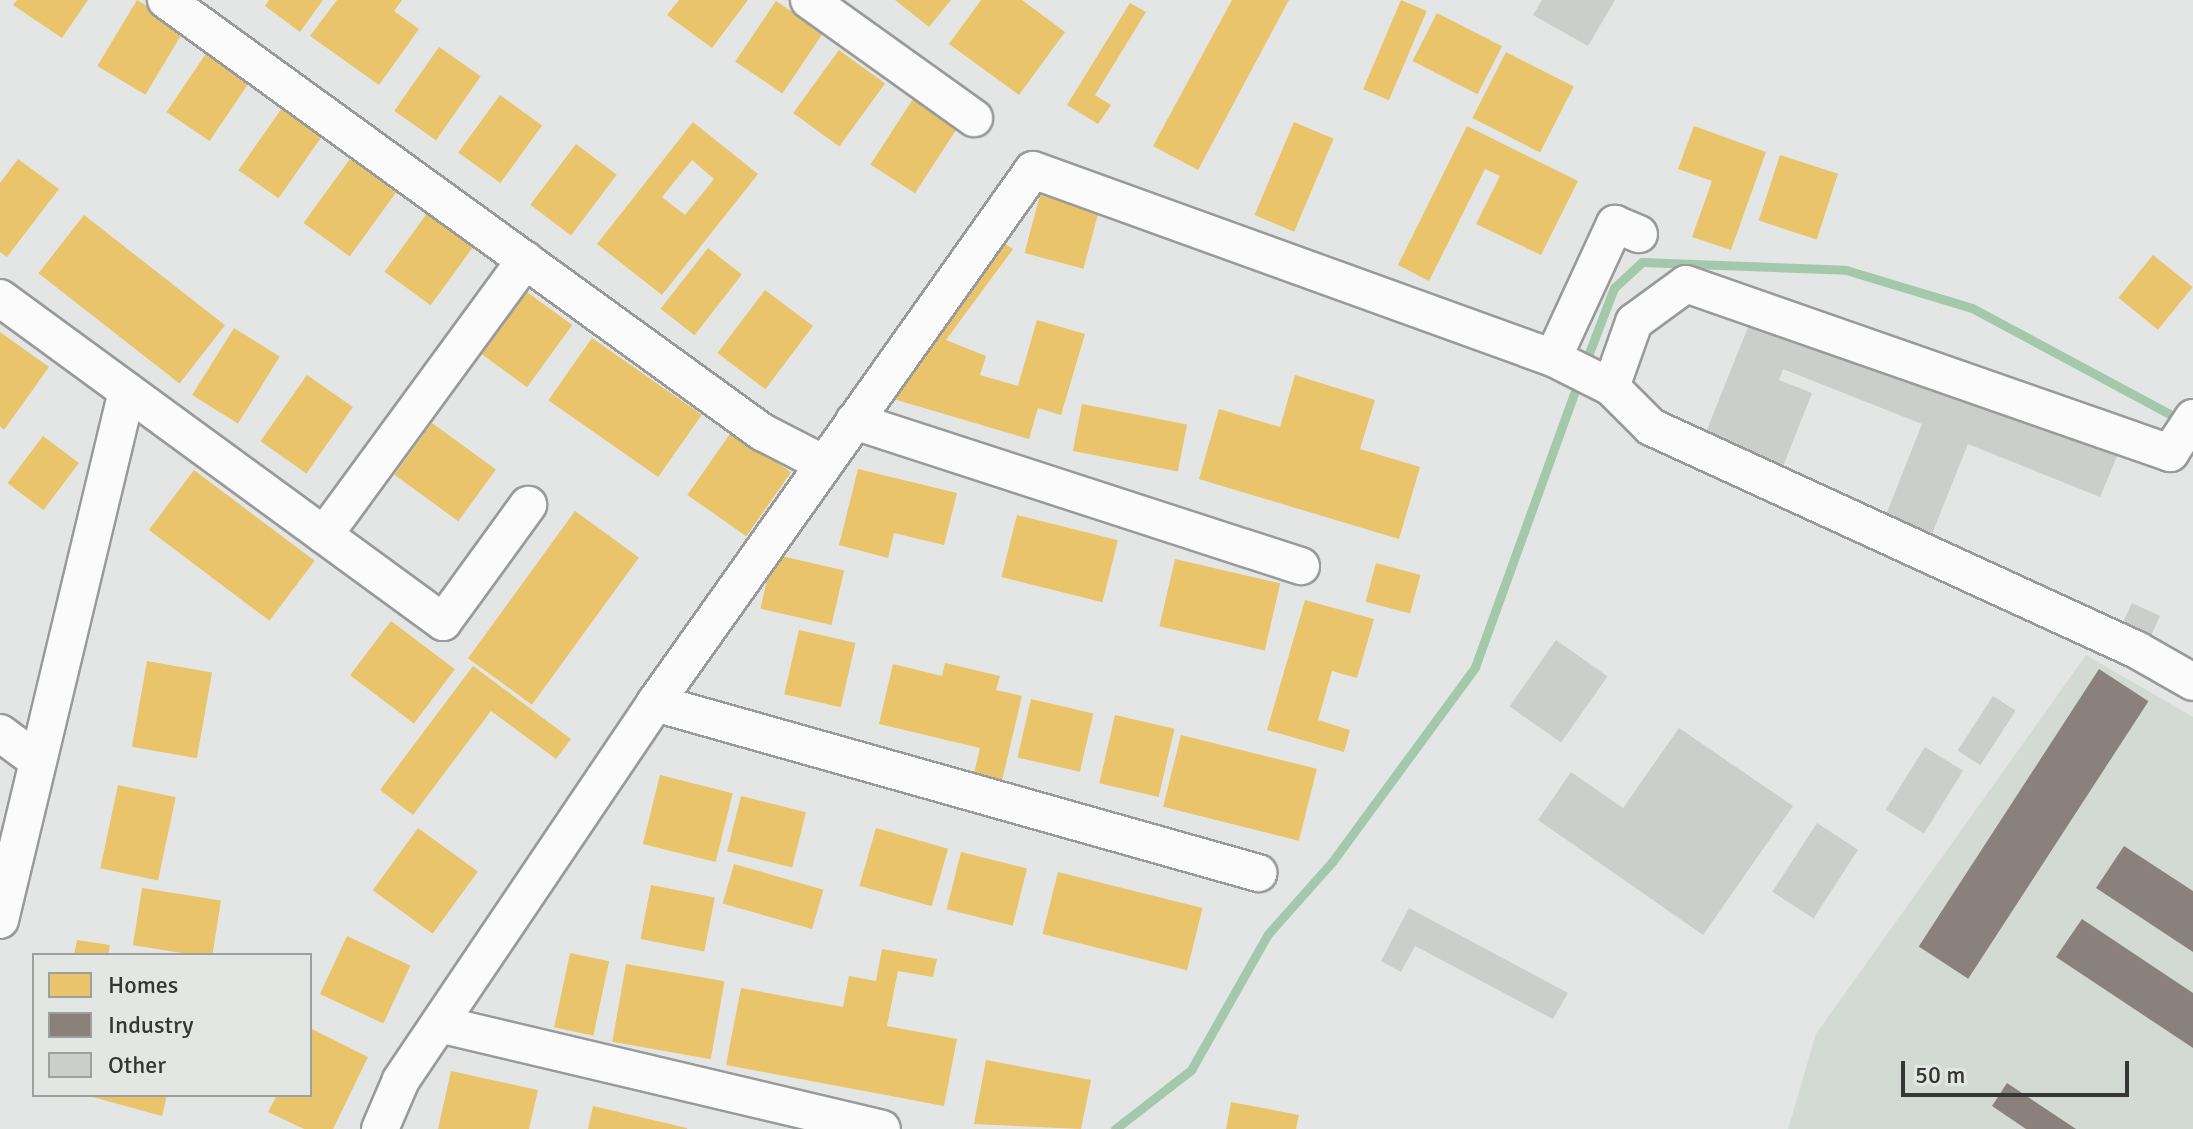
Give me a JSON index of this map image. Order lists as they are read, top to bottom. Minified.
{"legend":["Homes","Industry","Other"],"scale_bar":"50 m"}
